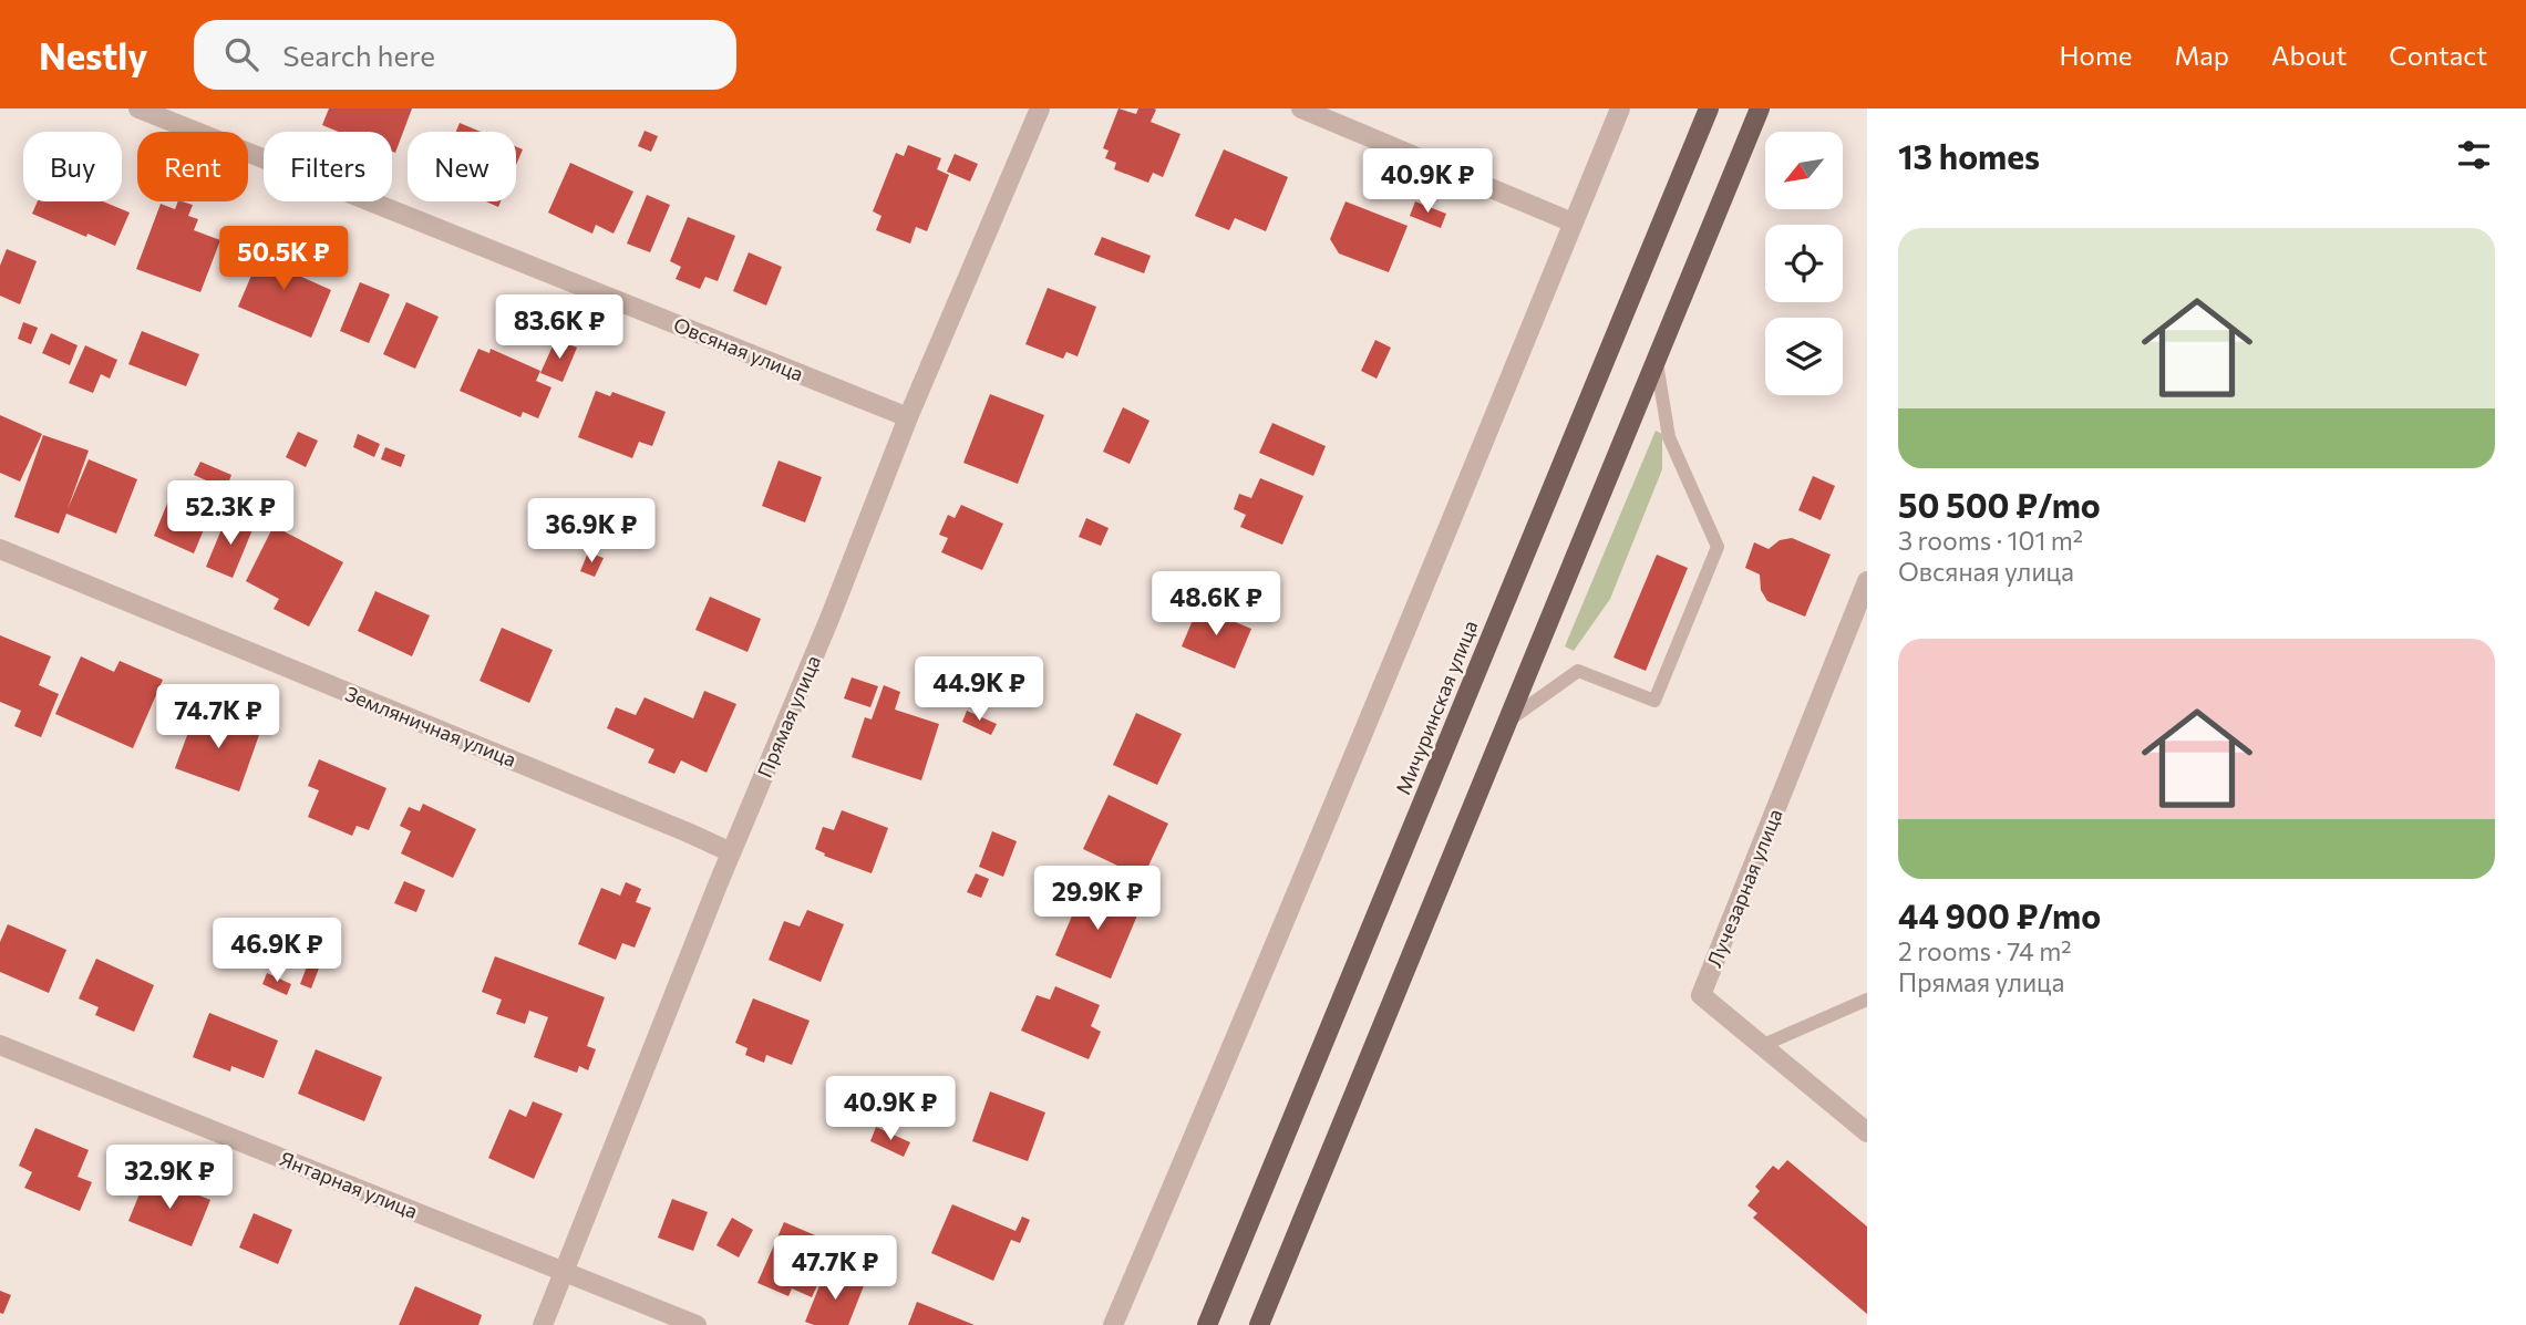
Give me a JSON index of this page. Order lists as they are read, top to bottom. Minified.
{"streets":{"main road":["Мичуринская улица"],"street":["Овсяная улица","Прямая улица","Земляничная улица","Лучезарная улица","Янтарная улица"]},"crossings":[["Овсяная улица","Прямая улица"],["Прямая улица","Земляничная улица"],["Прямая улица","Янтарная улица"]],"north":"bottom left","page":{"header":"Nestly","search":"Search here","nav":["Home","Map","About","Contact"],"heading":"13 homes","chip":["Buy","Rent","Filters","New"],"price":["40.9K ₽","50.5K ₽","83.6K ₽","52.3K ₽","36.9K ₽","48.6K ₽","44.9K ₽","74.7K ₽","29.9K ₽","46.9K ₽","40.9K ₽","32.9K ₽","47.7K ₽"],"list":[{"name":"50 500 ₽/mo","note":"3 rooms · 101 m² · Овсяная улица"},{"name":"44 900 ₽/mo","note":"2 rooms · 74 m² · Прямая улица"}]}}
